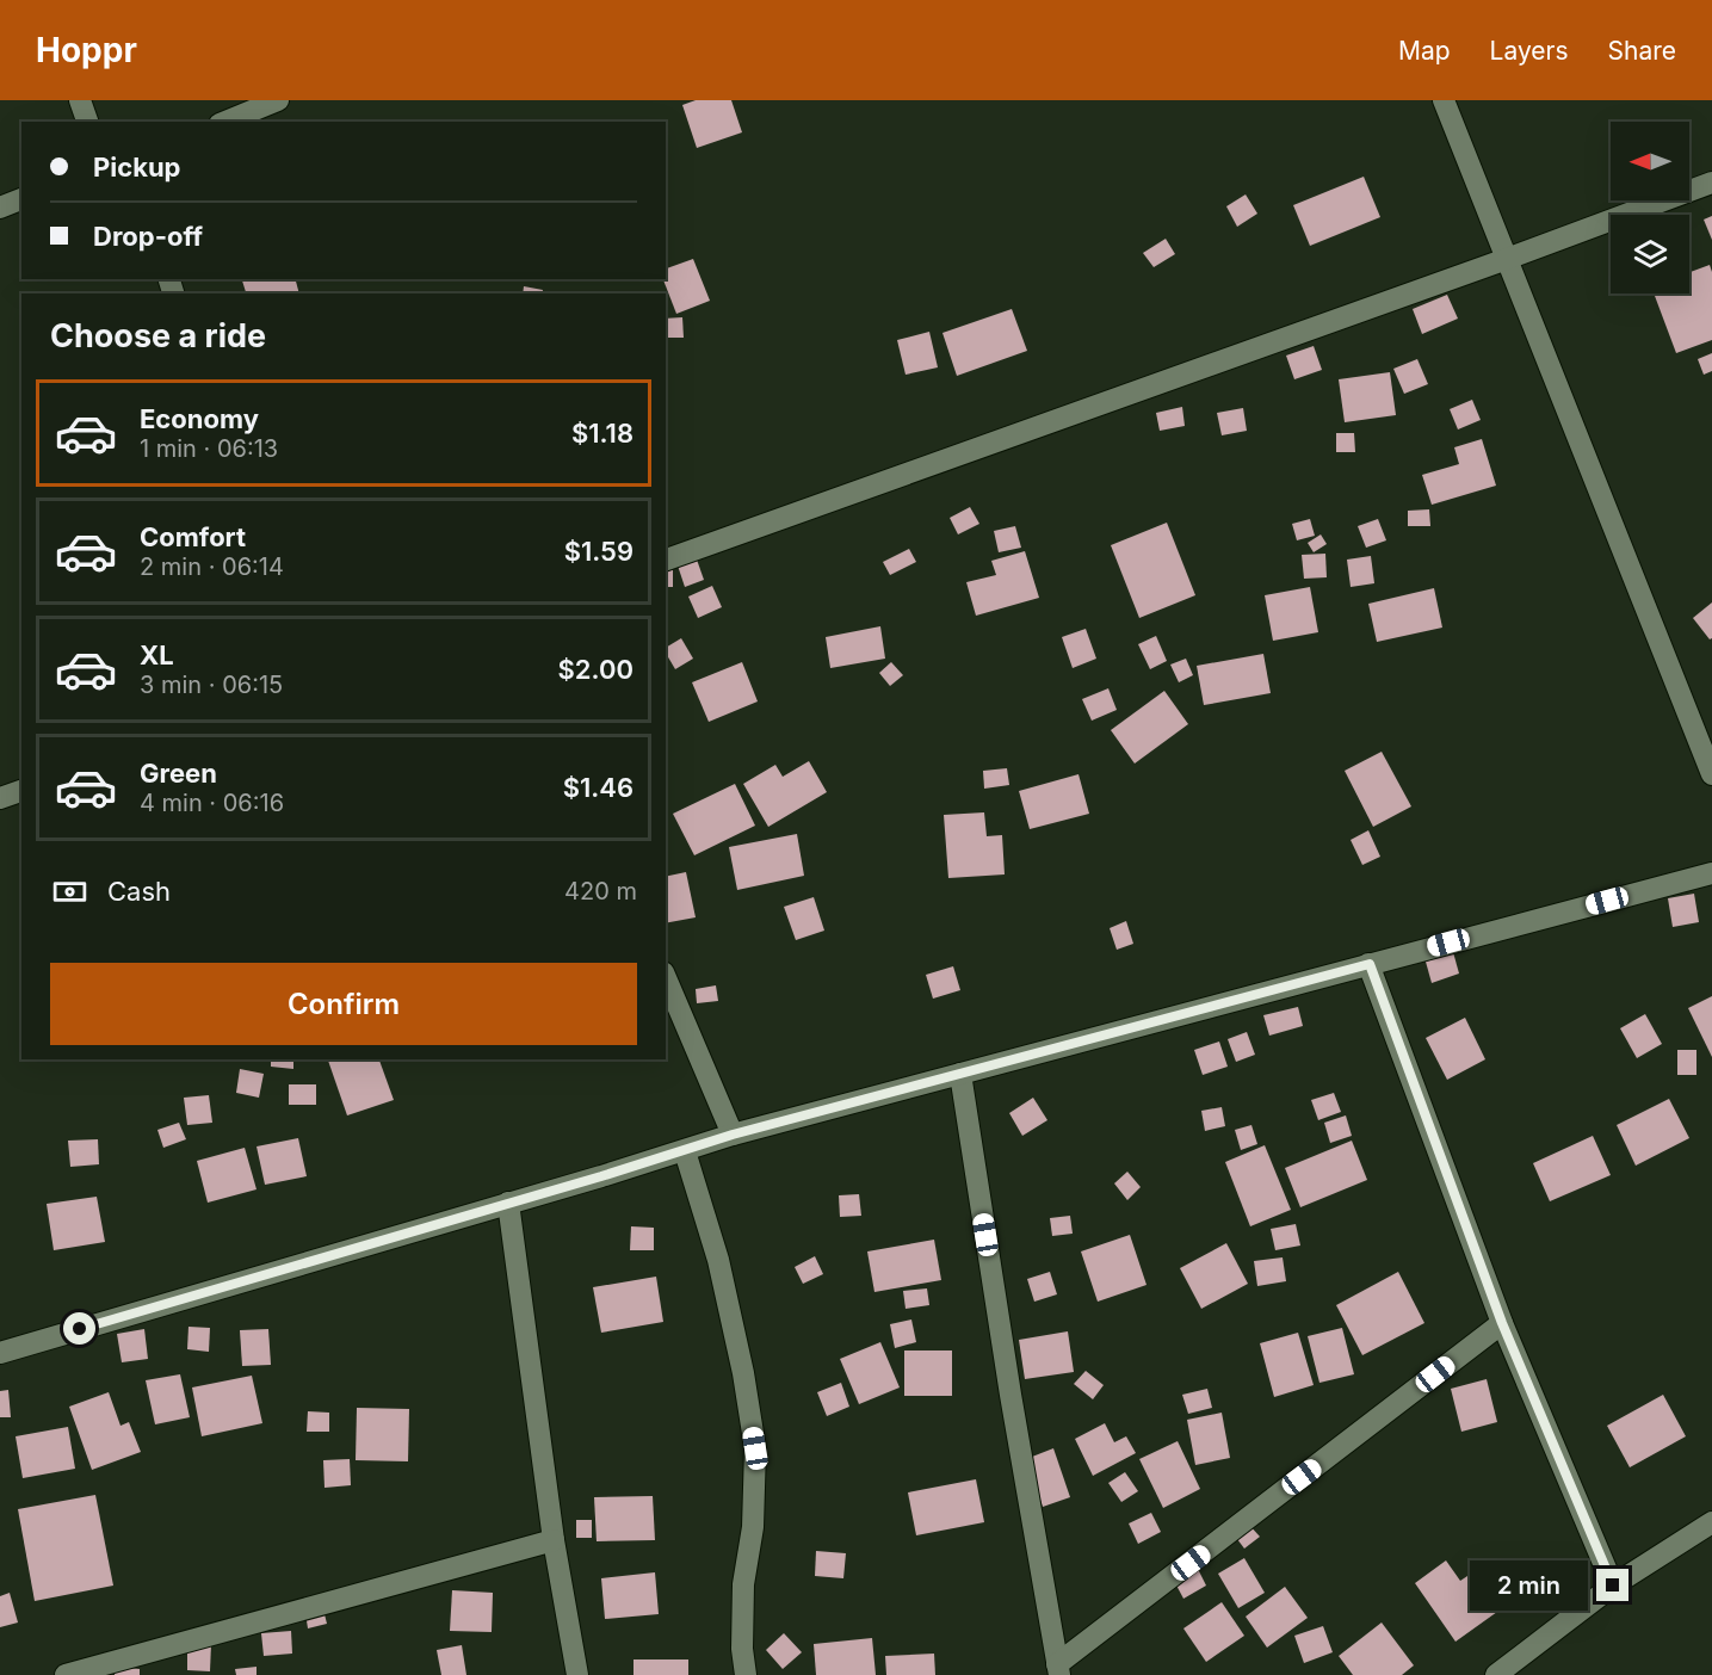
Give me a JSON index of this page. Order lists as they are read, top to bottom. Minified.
{"north":"left","page":{"header":"Hoppr","nav":["Map","Layers","Share"],"banner":["Pickup","Drop-off"],"heading":"Choose a ride","list":[{"name":"Economy","note":"1 min · 06:13","value":"$1.18"},{"name":"Comfort","note":"2 min · 06:14","value":"$1.59"},{"name":"XL","note":"3 min · 06:15","value":"$2.00"},{"name":"Green","note":"4 min · 06:16","value":"$1.46"}],"pay":["Cash","420 m"],"buttons":"Confirm","bubble":"2 min"}}
